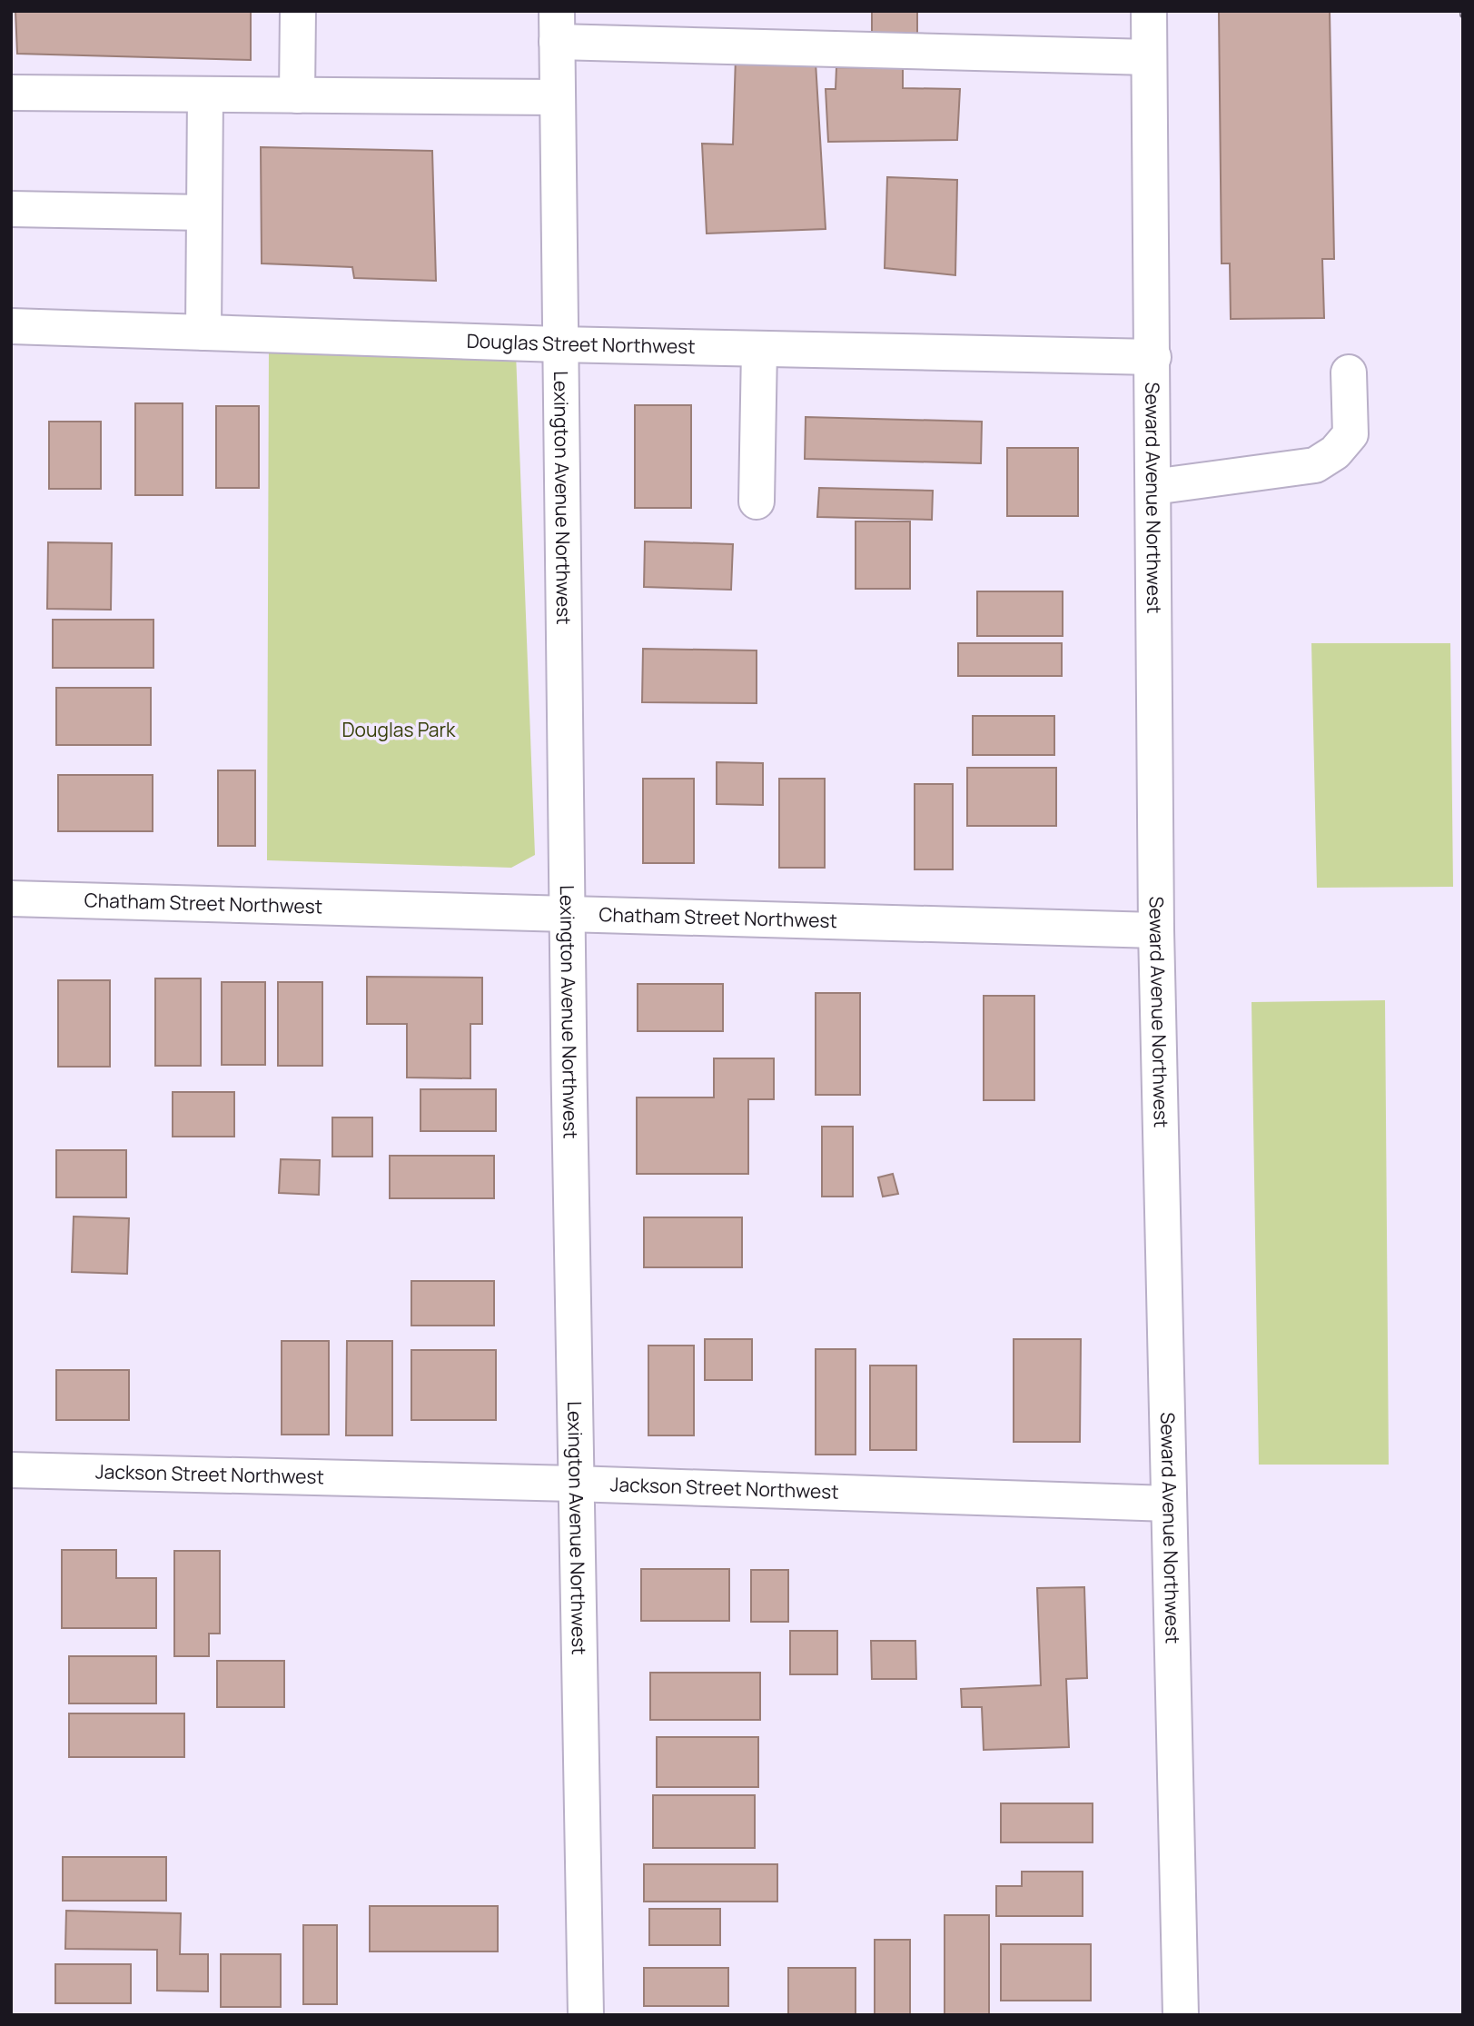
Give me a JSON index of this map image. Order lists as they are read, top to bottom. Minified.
{"streets":{"street":["Douglas Street Northwest","Lexington Avenue Northwest","Seward Avenue Northwest","Chatham Street Northwest","Jackson Street Northwest"]},"crossings":[["Douglas Street Northwest","Lexington Avenue Northwest"],["Douglas Street Northwest","Seward Avenue Northwest"],["Lexington Avenue Northwest","Chatham Street Northwest"],["Lexington Avenue Northwest","Jackson Street Northwest"],["Seward Avenue Northwest","Chatham Street Northwest"],["Seward Avenue Northwest","Jackson Street Northwest"]],"parks":["Douglas Park"]}
